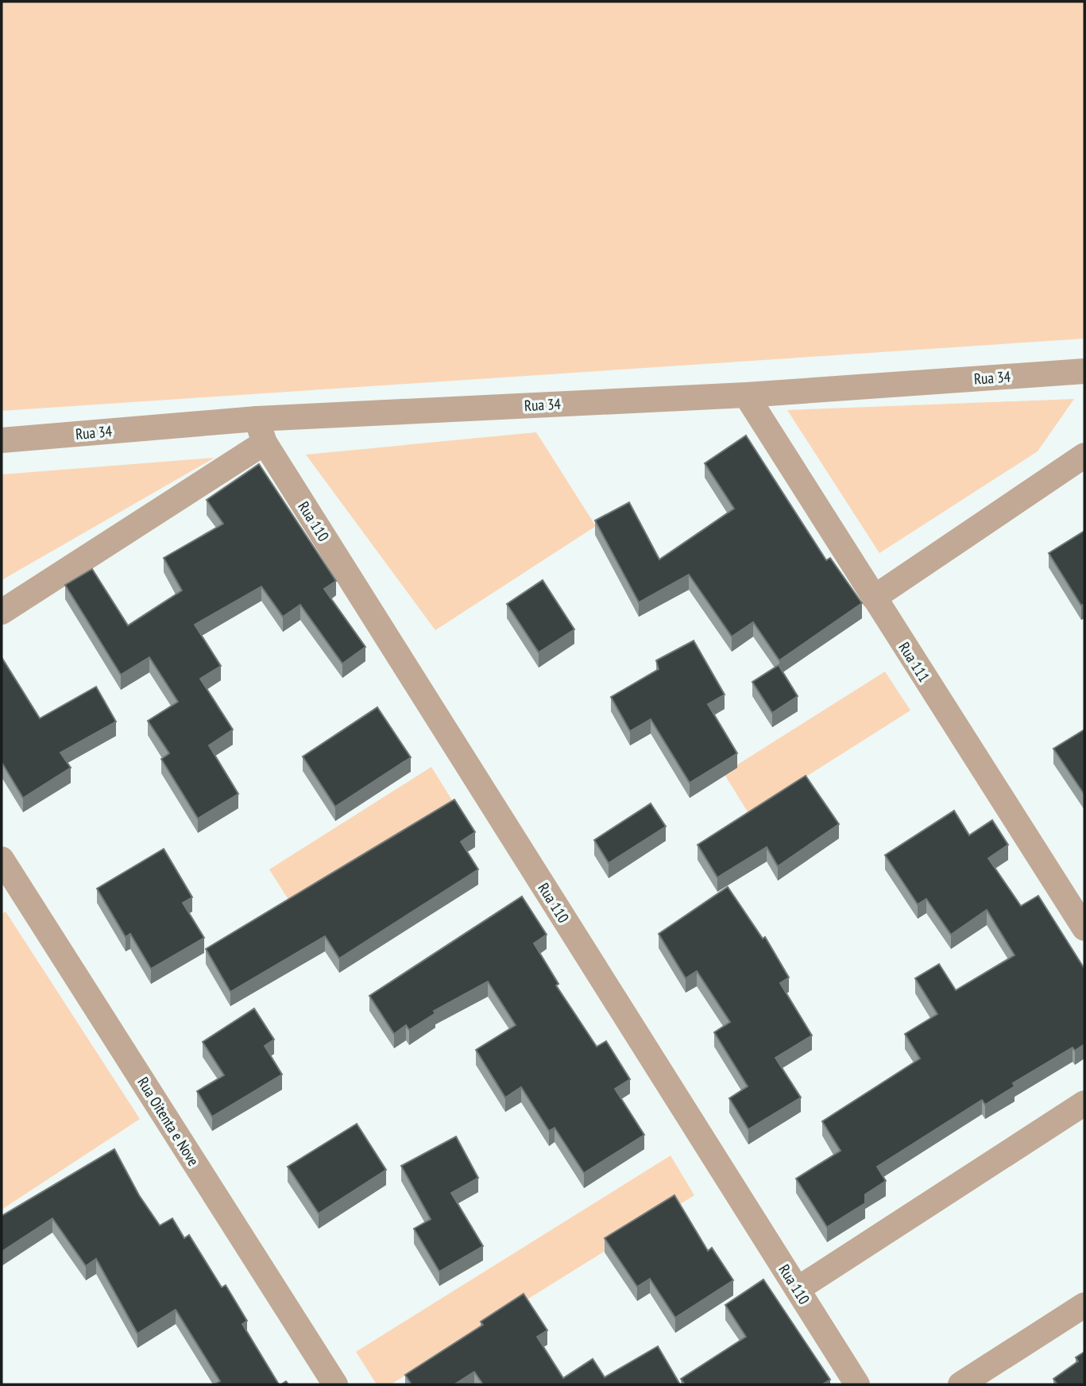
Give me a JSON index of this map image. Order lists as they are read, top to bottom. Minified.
{"streets":{"street":["Rua 34","Rua 110","Rua 111","Rua Oitenta e Nove"]},"crossings":[["Rua 34","Rua 110"],["Rua 34","Rua 111"]]}
